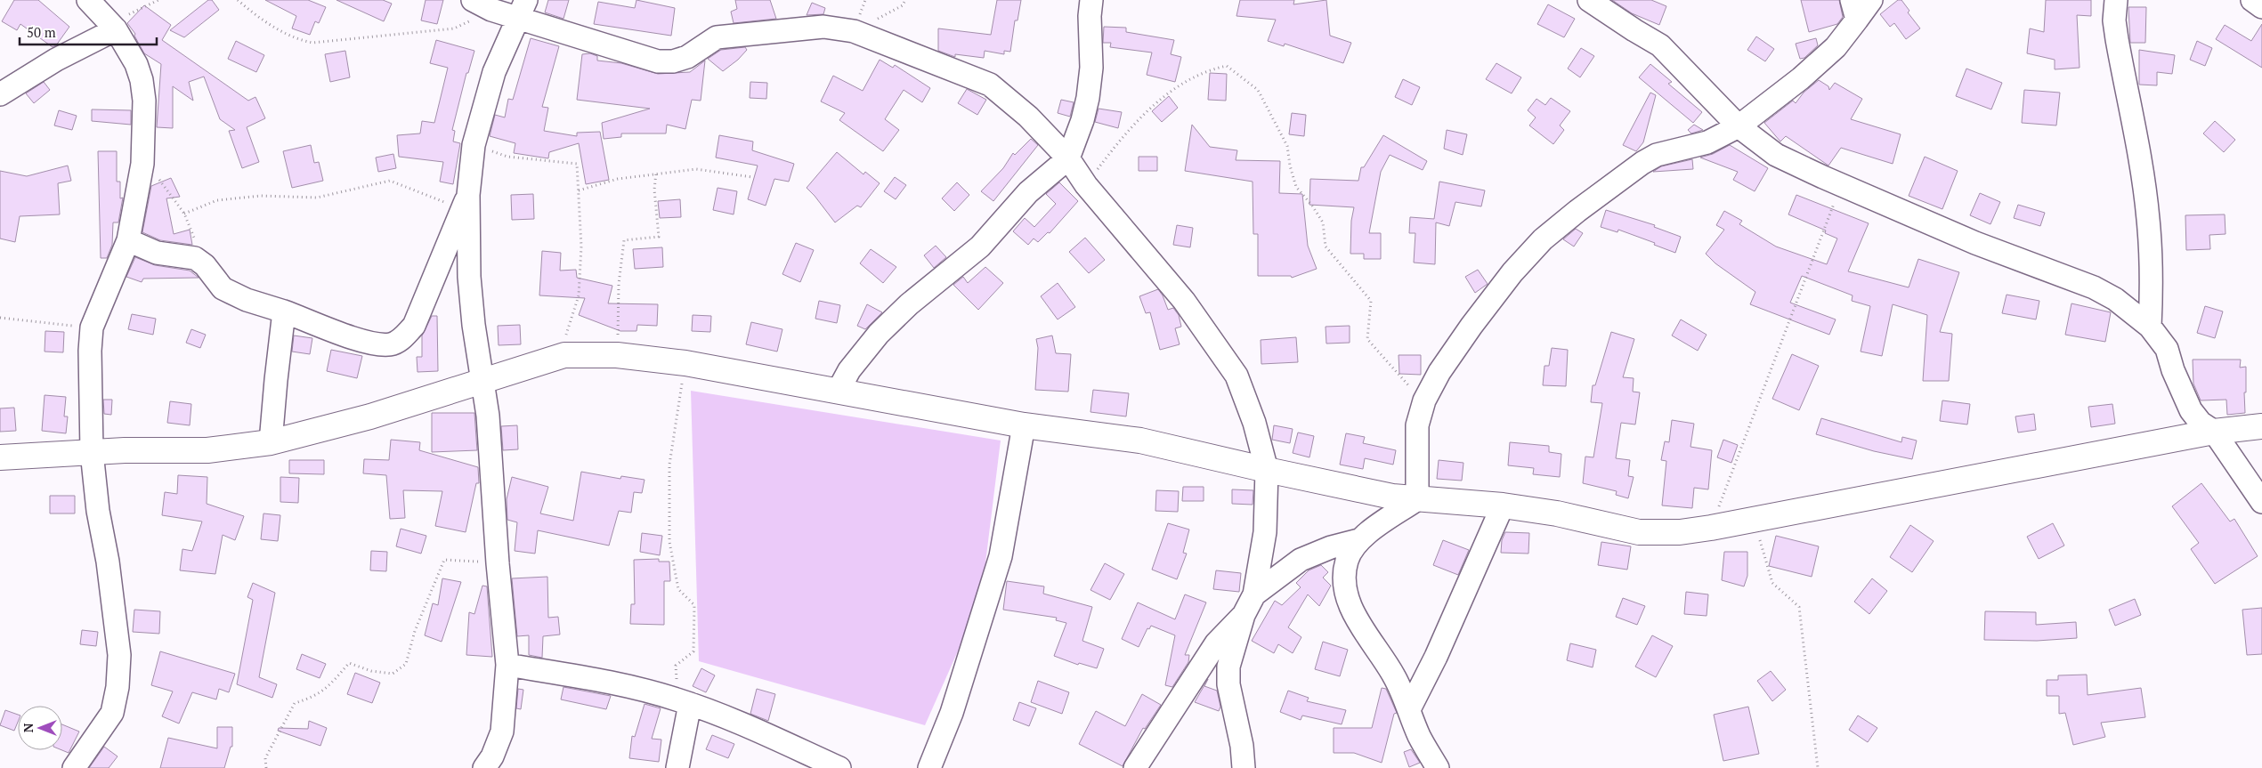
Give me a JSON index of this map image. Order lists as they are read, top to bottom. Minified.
{"scale_bar":"50 m","north":"left"}
